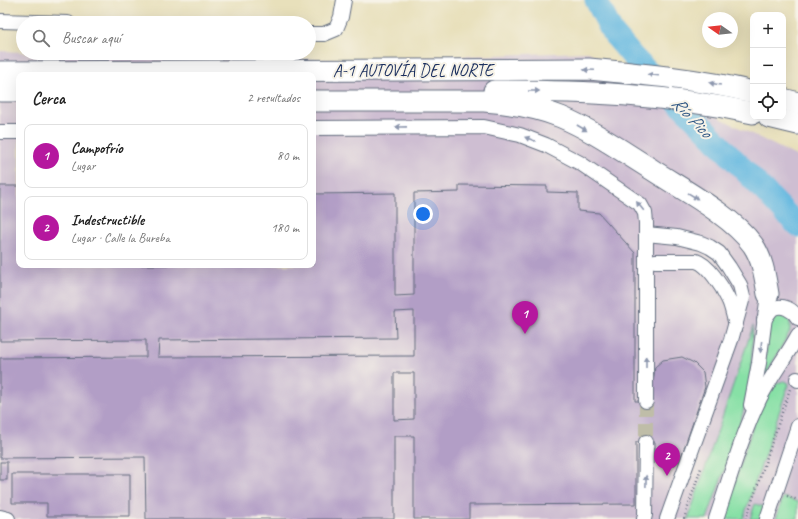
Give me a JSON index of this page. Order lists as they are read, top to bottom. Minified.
{"streets":{"highway":["A-1 AUTOVÍA DEL NORTE"]},"water":["Río Pico"],"north":"left","page":{"map_buttons":["+","−"],"search":"Buscar aquí","heading":["Cerca","2 resultados"],"list":[{"mark":"1","name":"Campofrío","note":"Lugar","value":"80 m"},{"mark":"2","name":"Indestructible","note":"Lugar · Calle la Bureba","value":"180 m"}],"pins":["1","2"]}}
